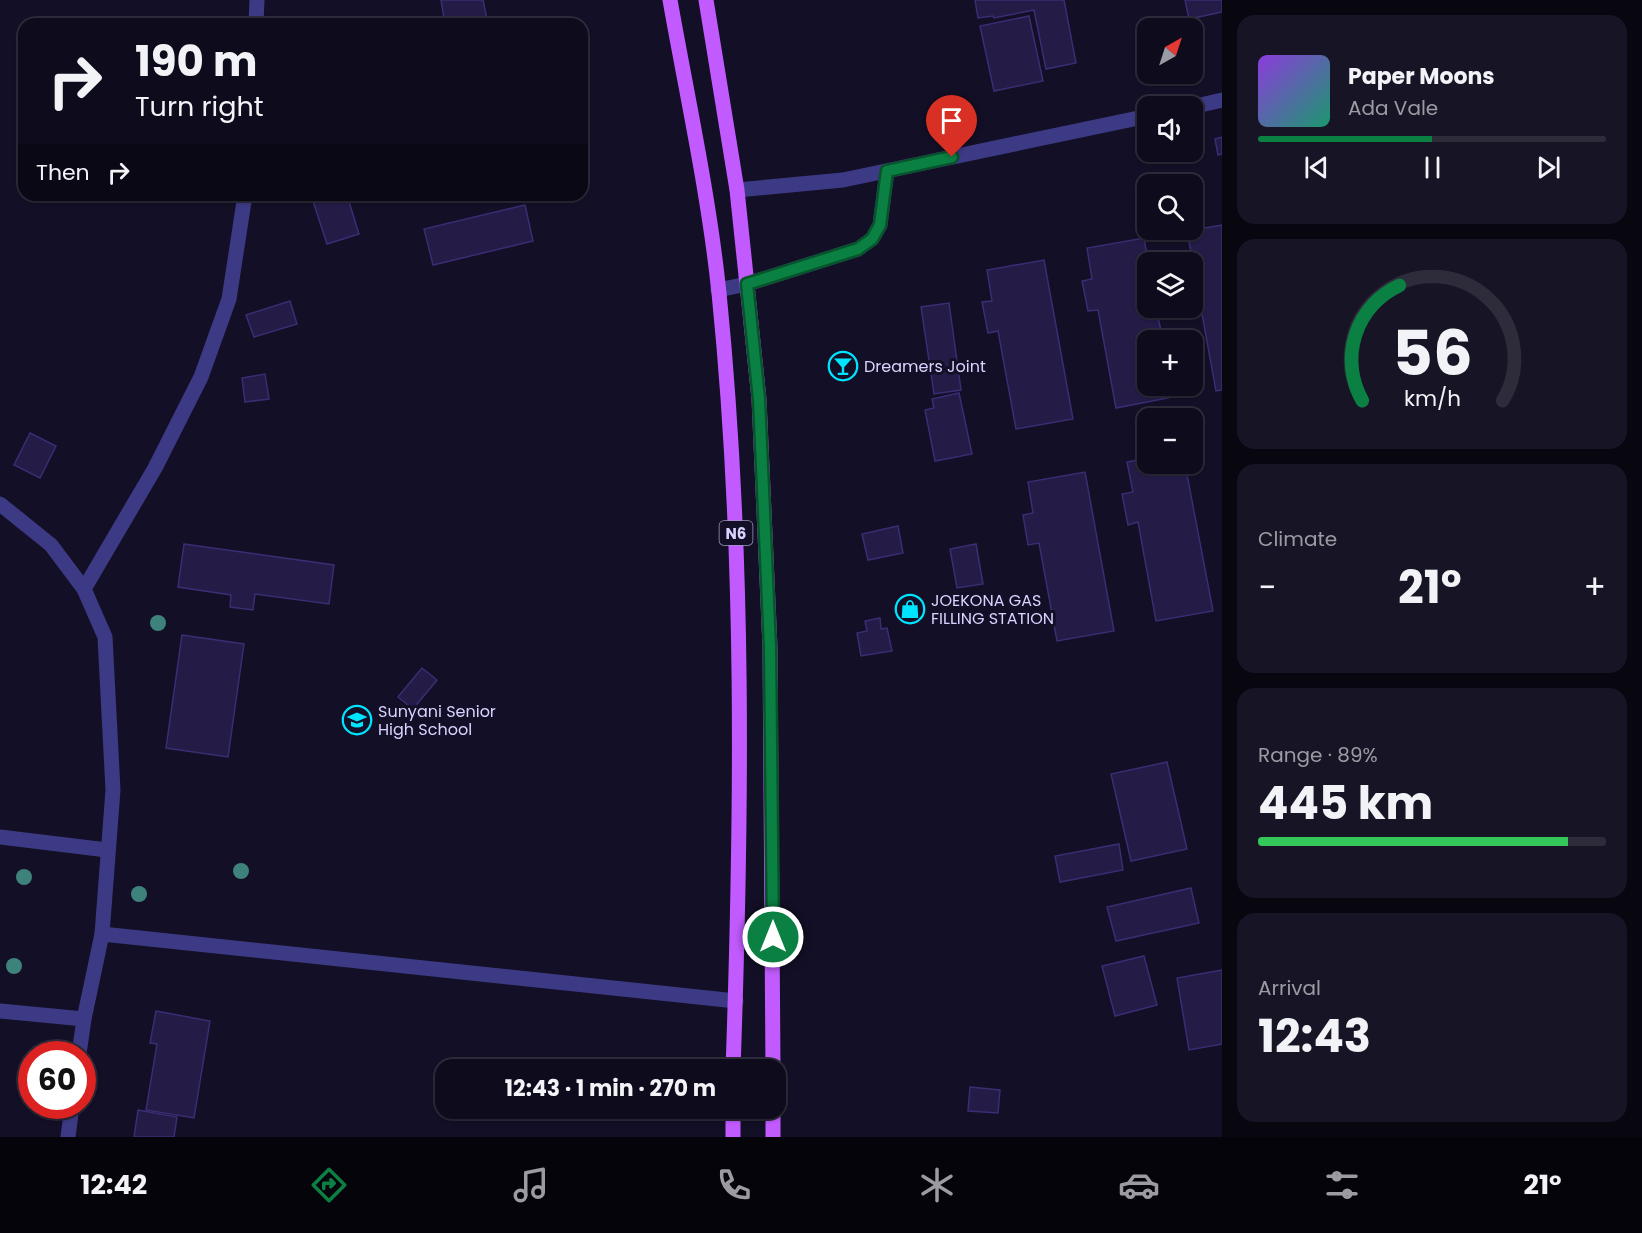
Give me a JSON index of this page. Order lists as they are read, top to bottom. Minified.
{"streets":{"main road":["N6"]},"places":{"bar":["Dreamers Joint"],"shop":["JOEKONA GAS FILLING STATION"],"school or university":["Sunyani Senior High School"]},"north":"top right","page":{"map_buttons":["+","−"],"turn":["190 m","Turn right"],"song":["Paper Moons","Ada Vale"],"then":"Then","tile":["Climate",["Range · 89%","445 km"],["Arrival","12:43"]],"heat":["−","21°","+"],"limit":"60","trip":"12:43 · 1 min · 270 m","tabs":["12:42","21°"],"gauge":["56","km/h"]}}
